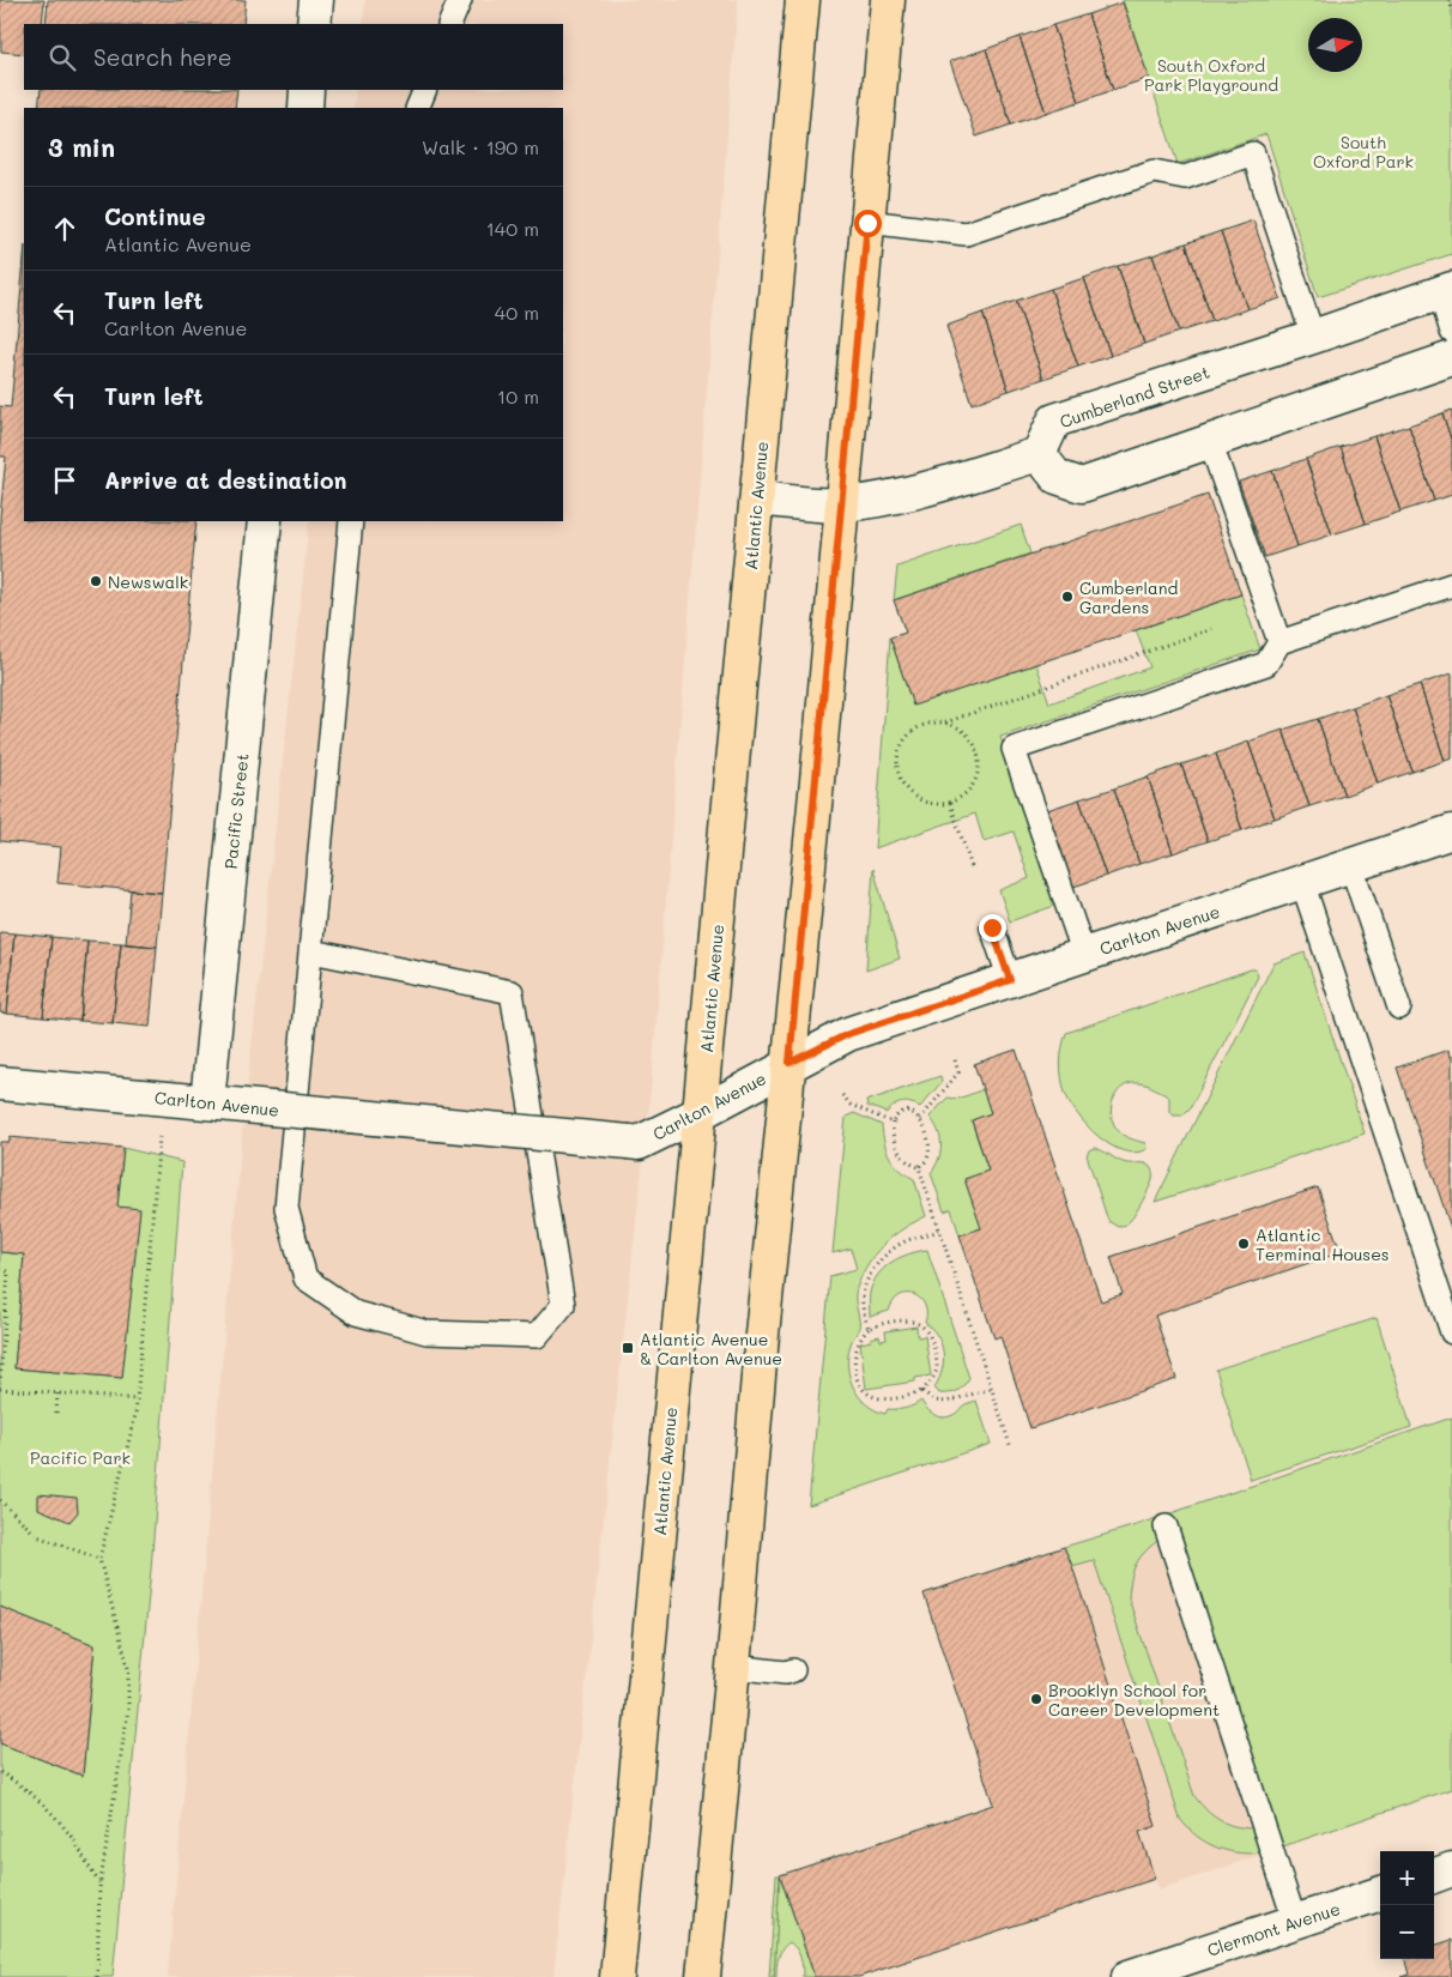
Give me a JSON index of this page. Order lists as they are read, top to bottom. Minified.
{"streets":{"main road":["Atlantic Avenue"],"street":["Cumberland Street","Pacific Street","Carlton Avenue","Clermont Avenue"]},"crossings":[["Atlantic Avenue","Carlton Avenue"],["Pacific Street","Carlton Avenue"]],"parks":["South Oxford Park Playground","South Oxford Park","Pacific Park"],"places":{"other":["Newswalk","Cumberland Gardens","Atlantic Terminal Houses","Brooklyn School for Career Development"],"transit":["Atlantic Avenue & Carlton Avenue"]},"north":"right","page":{"search":"Search here","heading":["3 min","Walk · 190 m"],"list":[["Continue","Atlantic Avenue","140 m"],["Turn left","Carlton Avenue","40 m"],["Turn left","10 m"],"Arrive at destination"],"map_buttons":["+","−"]}}
